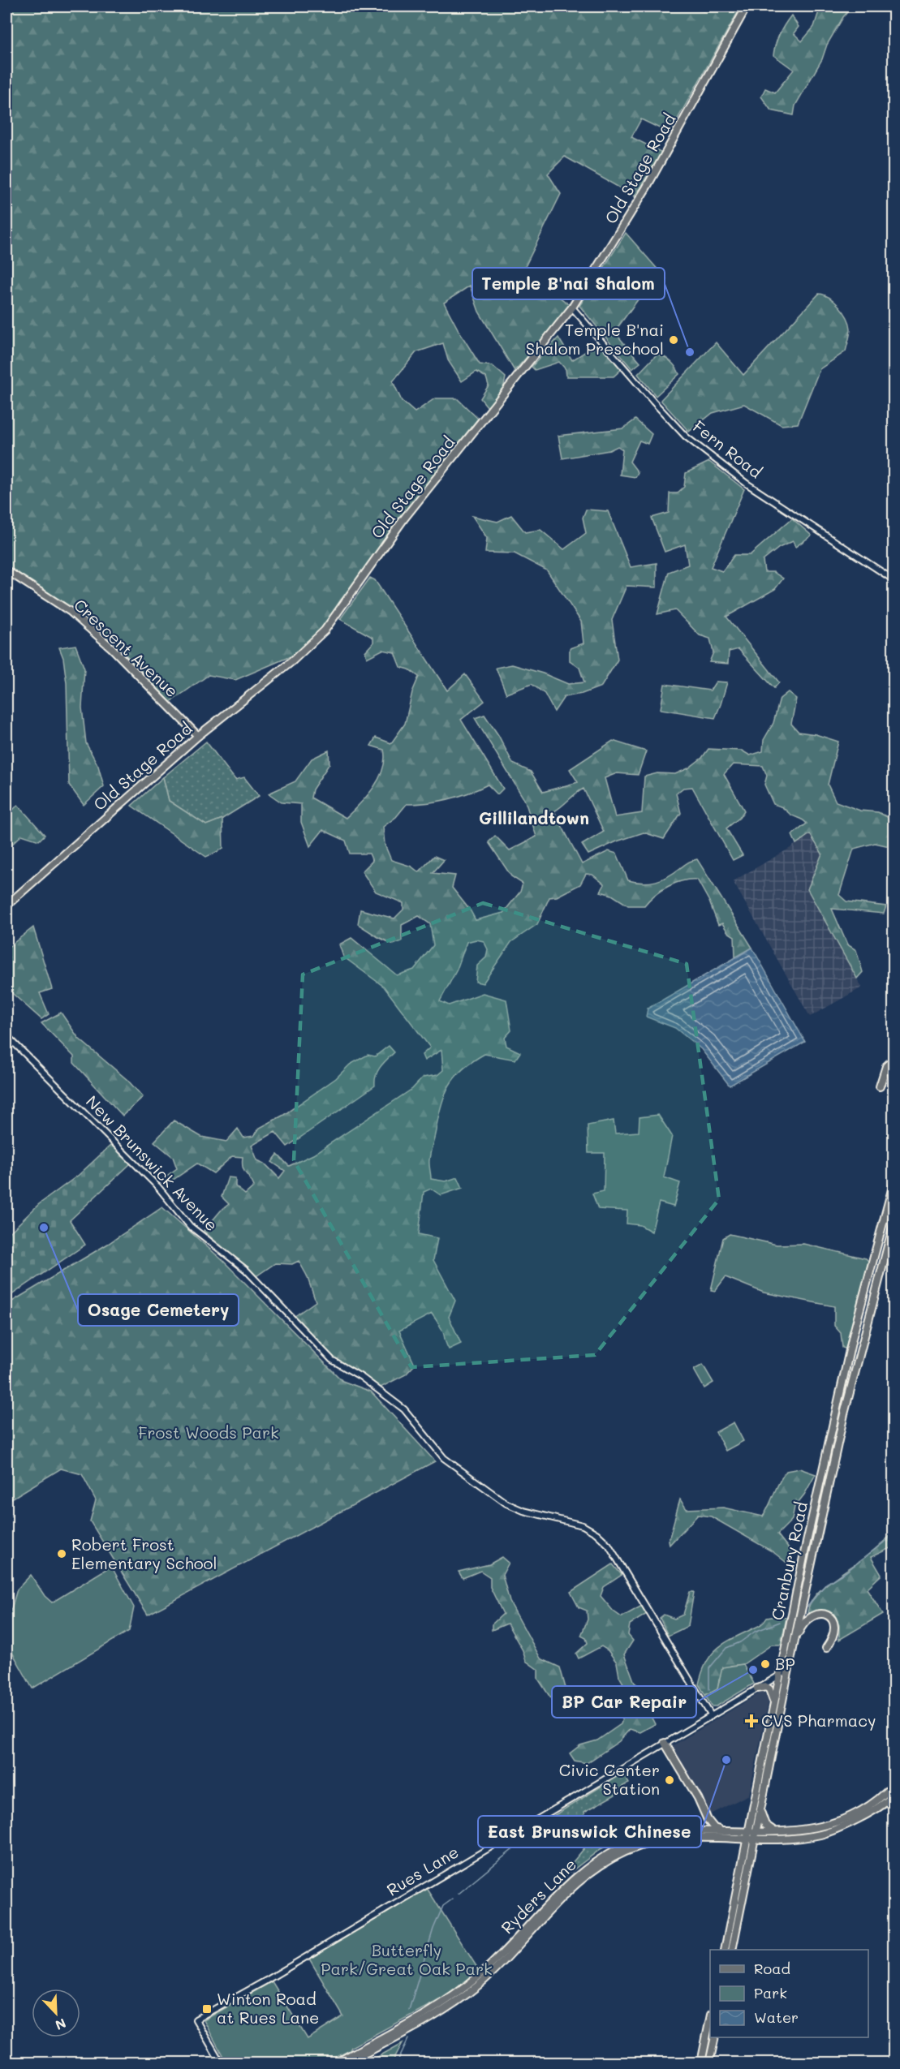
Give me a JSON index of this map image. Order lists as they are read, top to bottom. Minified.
{"streets":{"main road":["Old Stage Road","Crescent Avenue","Cranbury Road","Ryders Lane"],"street":["Fern Road","New Brunswick Avenue","Rues Lane"]},"crossings":[["Old Stage Road","Fern Road"],["Old Stage Road","Crescent Avenue"],["New Brunswick Avenue","Rues Lane"],["Cranbury Road","Rues Lane"],["Cranbury Road","Ryders Lane"]],"districts":["Gillilandtown"],"parks":["Frost Woods Park","Butterfly Park/Great Oak Park"],"places":{"other":["Temple B'nai Shalom Preschool","Temple B'nai Shalom","Osage Cemetery","Robert Frost Elementary School","BP","BP Car Repair","East Brunswick Chinese","Civic Center Station"],"health":["CVS Pharmacy"],"transit":["Winton Road at Rues Lane"]},"legend":["Road","Park","Water"],"north":"bottom right"}
